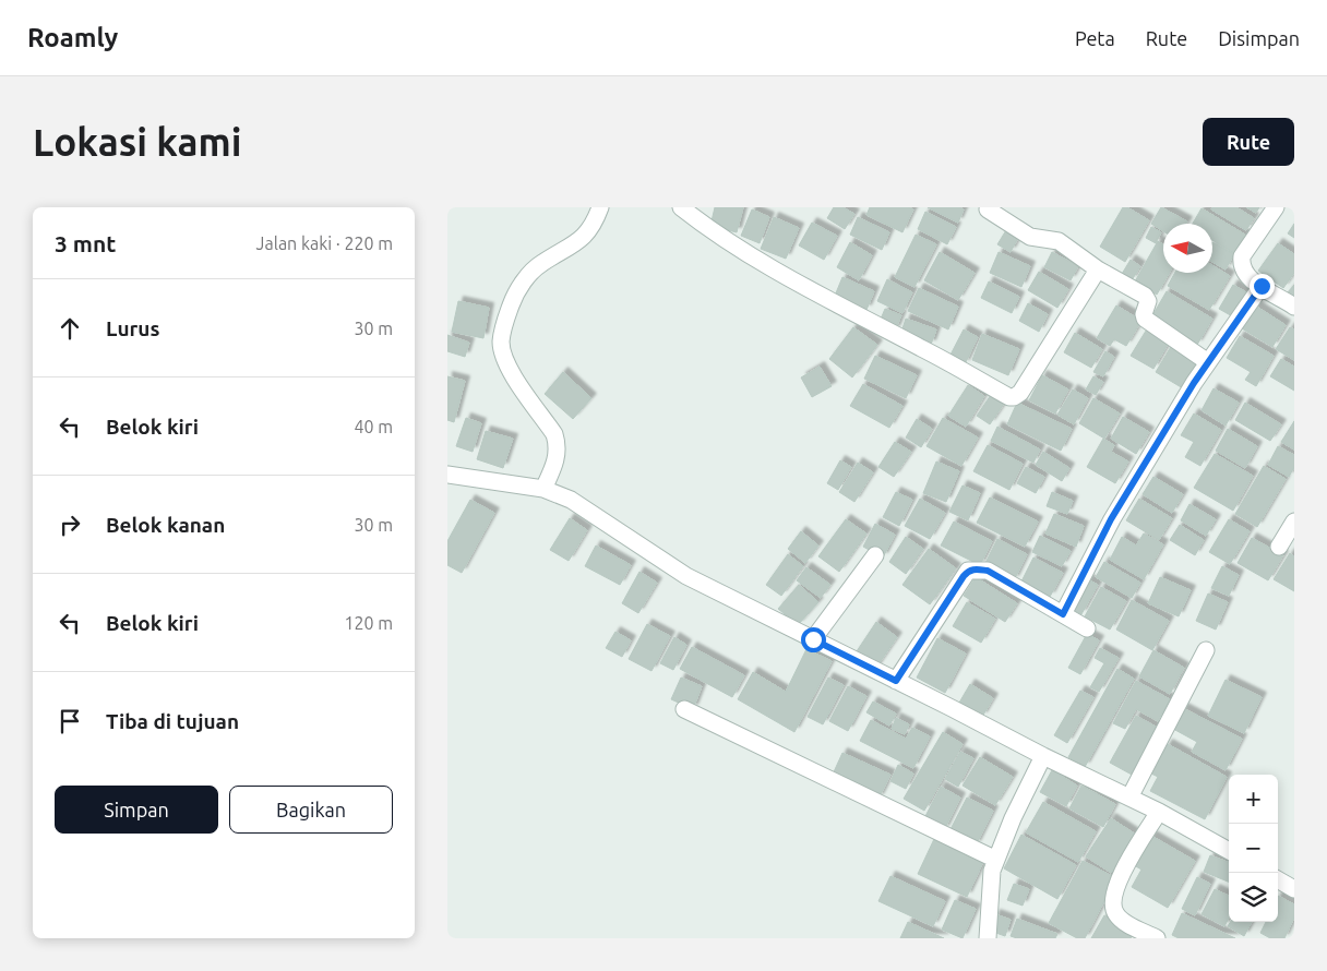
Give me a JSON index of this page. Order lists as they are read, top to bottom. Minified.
{"north":"left","page":{"header":"Roamly","nav":["Peta","Rute","Disimpan"],"buttons":["Rute",["Simpan","Bagikan"]],"title":"Lokasi kami","heading":["3 mnt","Jalan kaki · 220 m"],"list":[["Lurus","30 m"],["Belok kiri","40 m"],["Belok kanan","30 m"],["Belok kiri","120 m"],"Tiba di tujuan"],"map_buttons":["+","−"]}}
